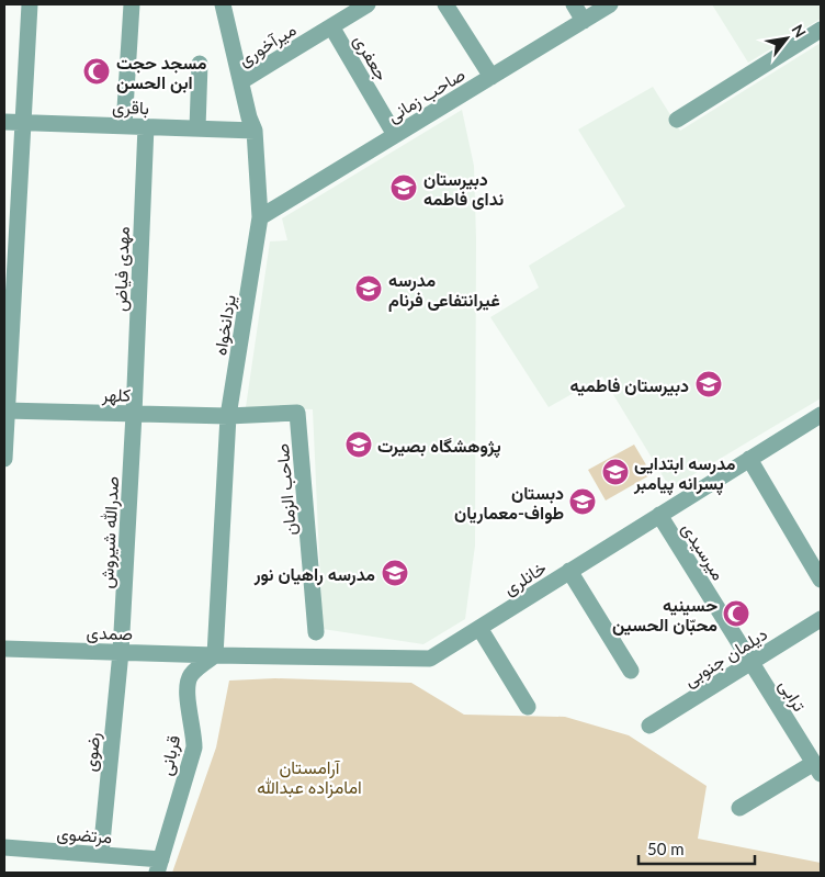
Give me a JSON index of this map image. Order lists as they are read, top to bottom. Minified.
{"streets":{"street":["میرآخوری","جعفری","صاحب زمانی","باقری","مهدی فیاض","یزدانخواه","کلهر","صاحب الزمان","صدرالله شیروش","میرسیدی","خانلری","صمدی","دیلمان جنوبی","ترابی","رضوی","قربانی","مرتضوی"]},"crossings":[["میرآخوری","جعفری"],["میرآخوری","یزدانخواه"],["جعفری","صاحب زمانی"],["صاحب زمانی","یزدانخواه"],["باقری","مهدی فیاض"],["باقری","یزدانخواه"],["مهدی فیاض","کلهر"],["مهدی فیاض","صدرالله شیروش"],["یزدانخواه","کلهر"],["یزدانخواه","صاحب الزمان"],["یزدانخواه","خانلری"],["یزدانخواه","صمدی"],["یزدانخواه","قربانی"],["کلهر","صاحب الزمان"],["کلهر","صدرالله شیروش"],["صدرالله شیروش","صمدی"],["صدرالله شیروش","رضوی"],["میرسیدی","خانلری"],["میرسیدی","دیلمان جنوبی"],["میرسیدی","ترابی"],["خانلری","صمدی"],["خانلری","قربانی"],["صمدی","رضوی"],["صمدی","قربانی"],["دیلمان جنوبی","ترابی"],["رضوی","مرتضوی"],["قربانی","مرتضوی"]],"parks":["آرامستان امامزاده عبدالله"],"places":{"mosque":["مسجد حجت ابن الحسن","حسینیه محبّان الحسین"],"school or university":["دبیرستان ندای فاطمه","مدرسه غیرانتفاعی فرنام","دبیرستان فاطمیه","پژوهشگاه بصیرت","مدرسه ابتدایی پسرانه پیامبر","دبستان طواف-معماریان","مدرسه راهیان نور"]},"scale_bar":"50 m","north":"top right"}
